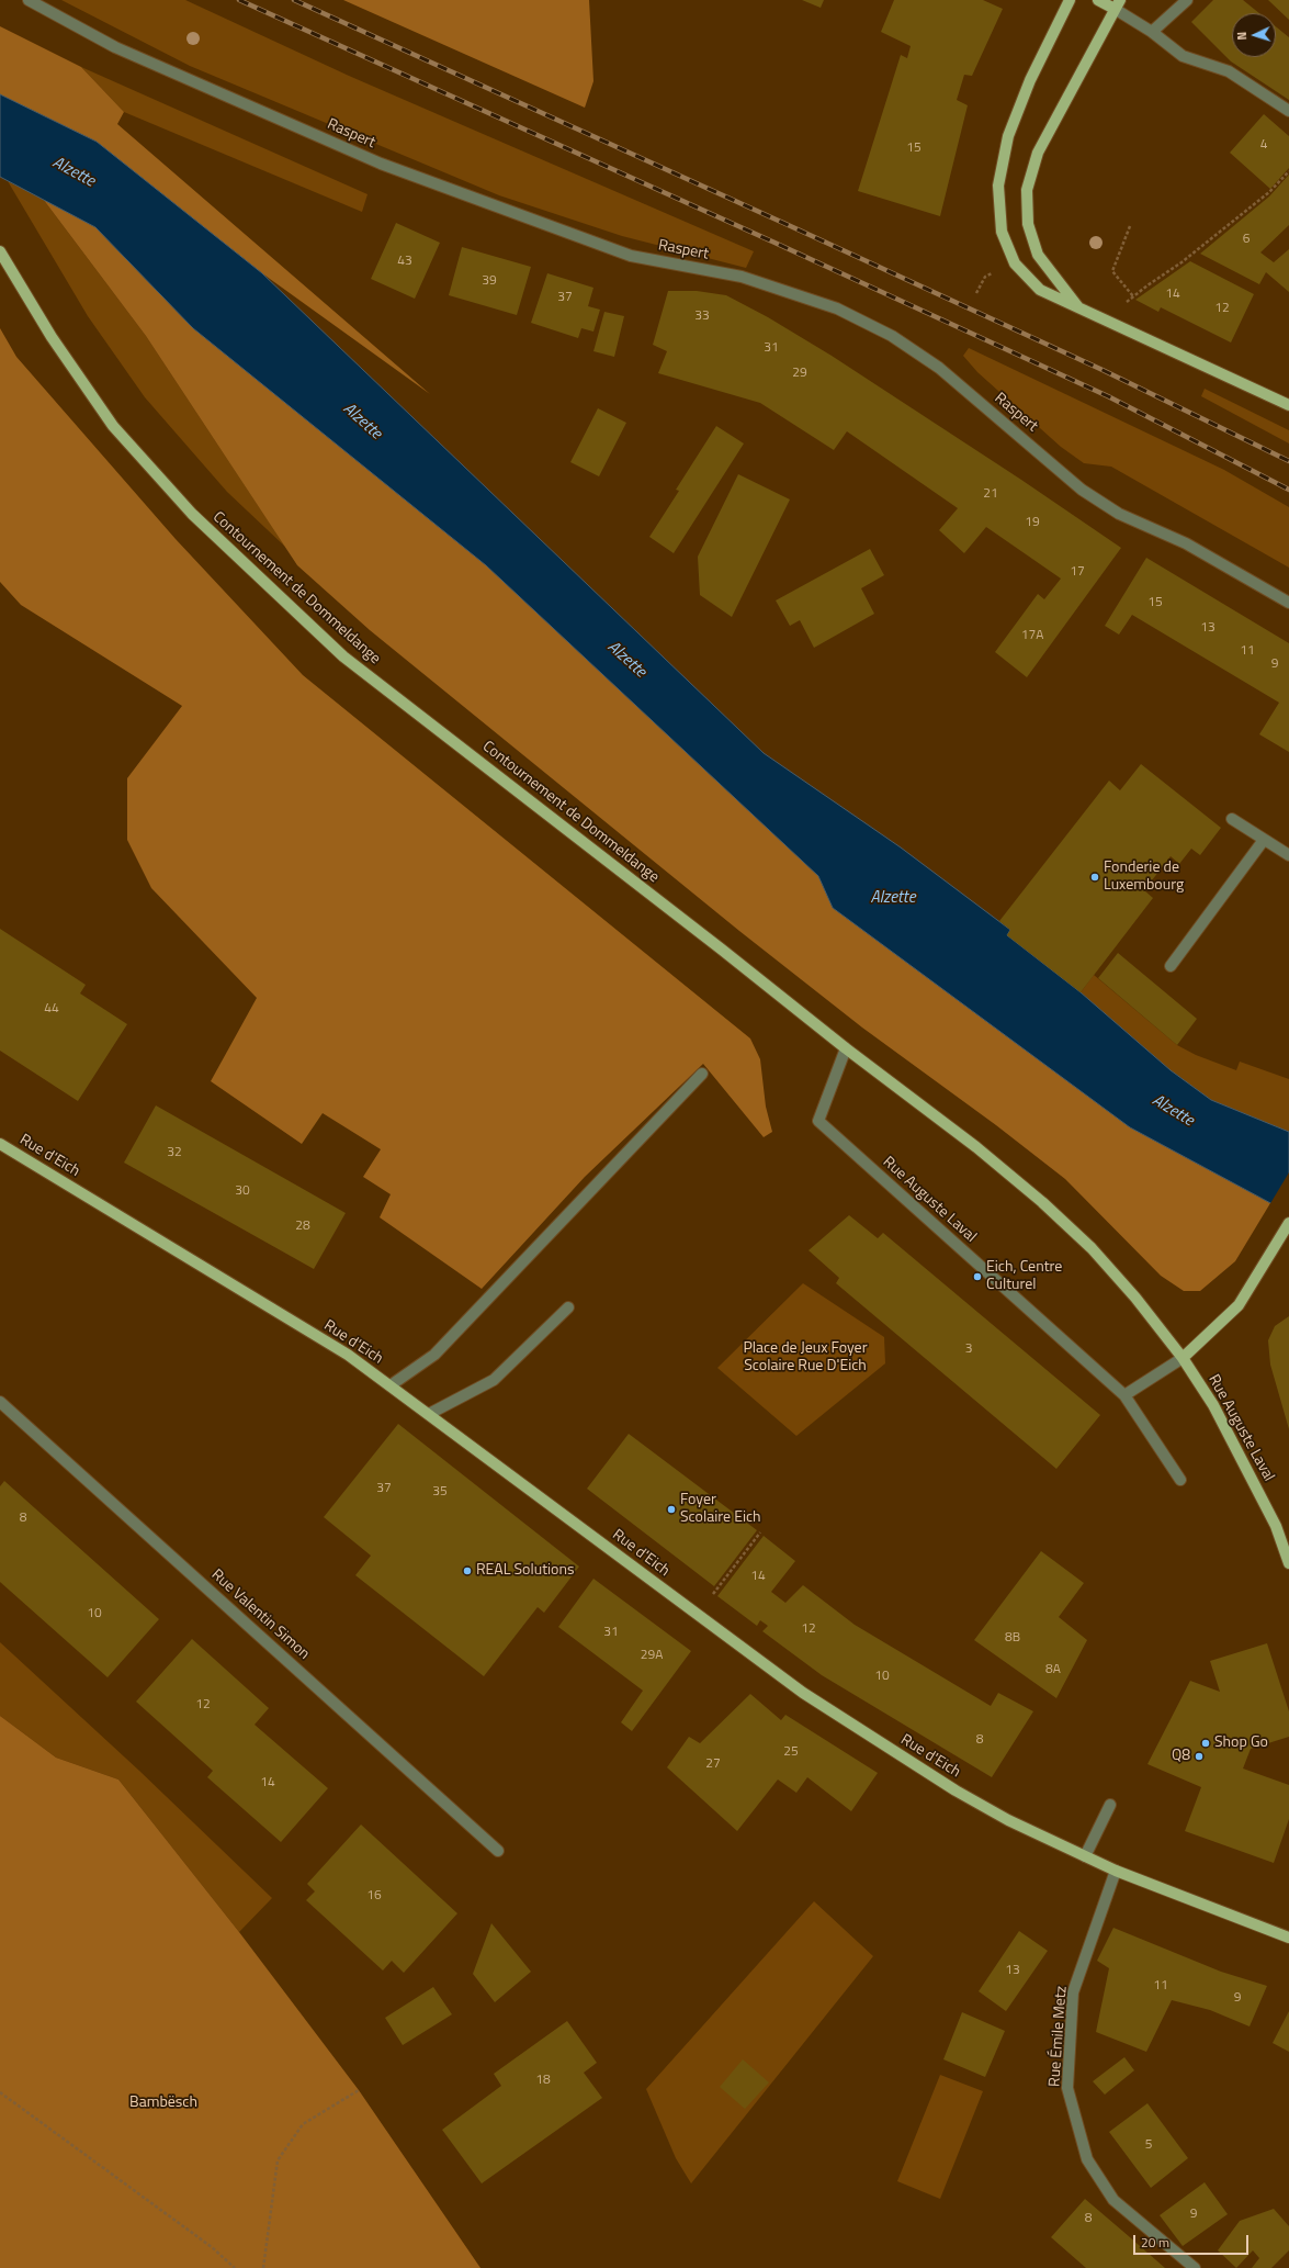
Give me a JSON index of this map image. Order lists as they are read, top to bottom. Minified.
{"streets":{"main road":["Contournement de Dommeldange","Rue d'Eich","Rue Auguste Laval"],"street":["Raspert","Rue Valentin Simon","Rue Émile Metz"]},"crossings":[["Contournement de Dommeldange","Rue Auguste Laval"],["Rue d'Eich","Rue Émile Metz"]],"water":["Alzette"],"parks":["Place de Jeux Foyer Scolaire Rue D'Eich","Bambësch"],"places":["Fonderie de Luxembourg","Eich, Centre Culturel","Foyer Scolaire Eich","REAL Solutions","Shop Go","Q8"],"house_numbers":["4","15","6","43","39","14","37","12","33","31","29","21","19","17","15","13","17A","11","9","44","32","30","28","3","37","35","8","14","10","12","31","8B","29A","8A","10","12","8","25","27","14","16","13","11","9","18","5","9","8"],"scale_bar":"20 m","north":"left"}
